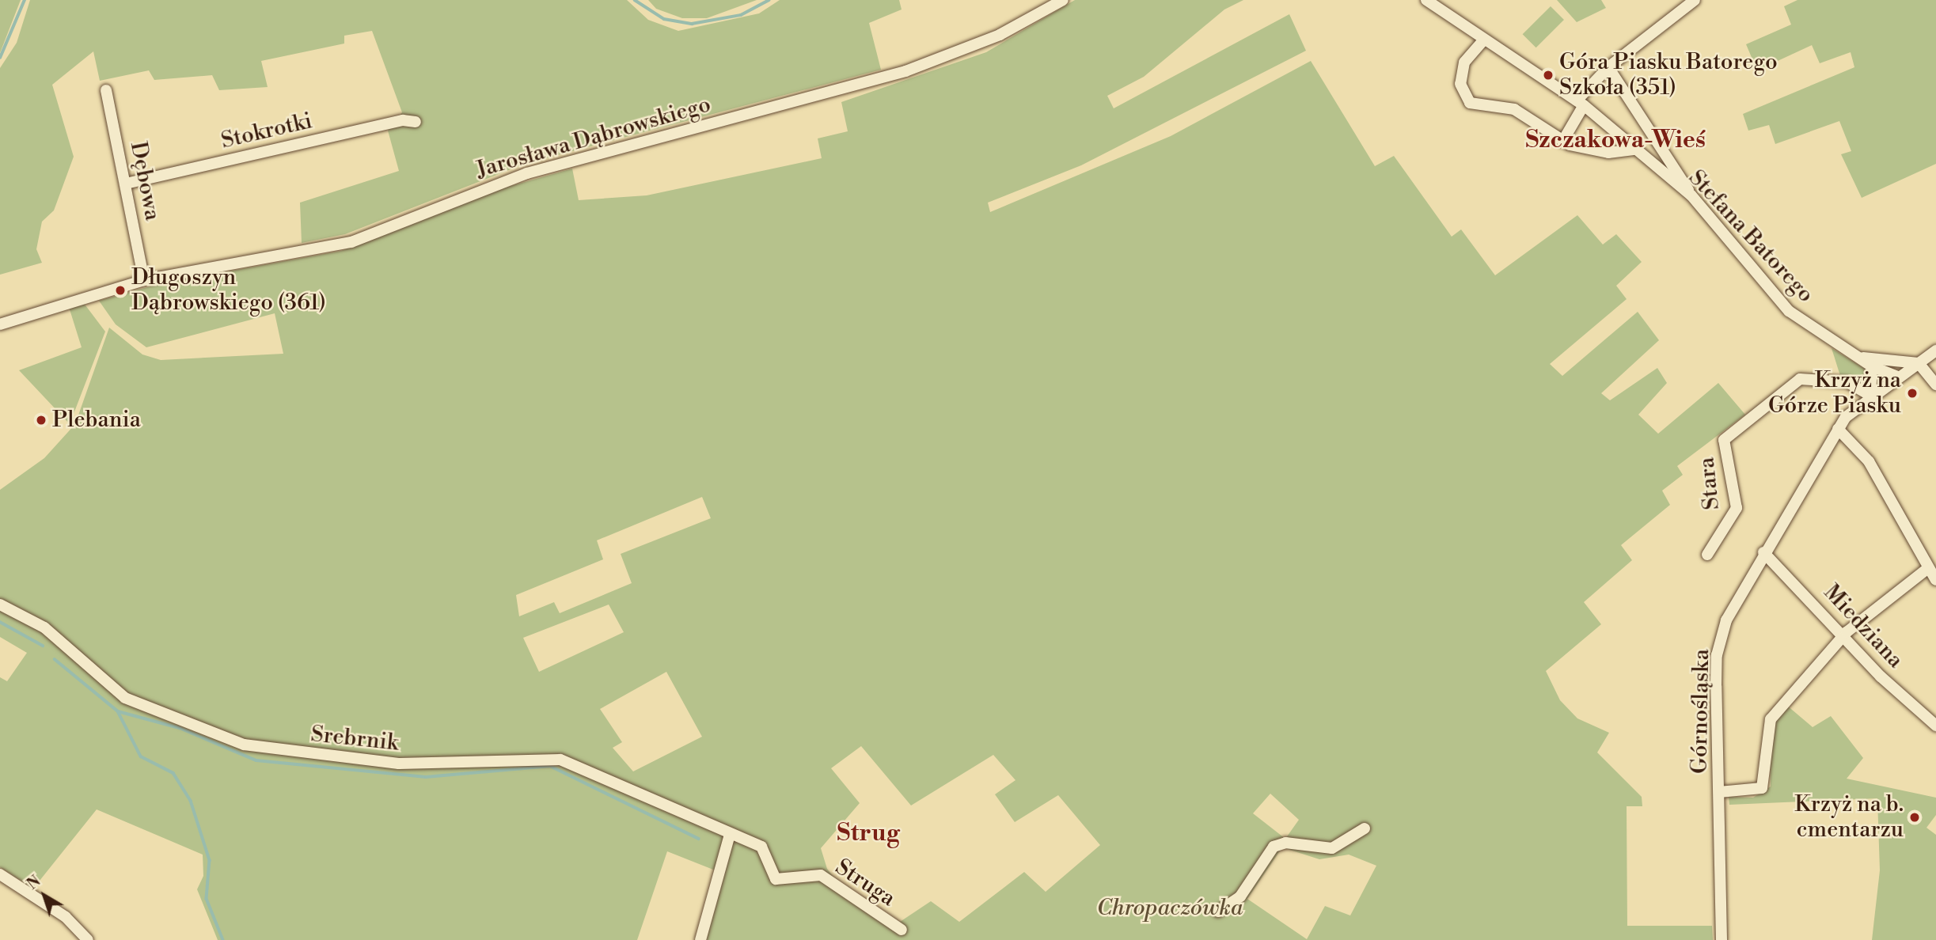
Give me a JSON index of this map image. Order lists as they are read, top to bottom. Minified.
{"streets":{"street":["Stokrotki","Jarosława Dąbrowskiego","Dębowa","Stefana Batorego","Stara","Miedziana","Górnośląska","Srebrnik","Struga"]},"crossings":[["Stokrotki","Dębowa"],["Jarosława Dąbrowskiego","Dębowa"],["Stefana Batorego","Górnośląska"],["Stara","Górnośląska"],["Miedziana","Górnośląska"],["Srebrnik","Struga"]],"districts":["Szczakowa-Wieś","Strug"],"parks":["Chropaczówka"],"places":["Góra Piasku Batorego Szkoła (351)","Długoszyn Dąbrowskiego (361)","Krzyż na Górze Piasku","Plebania","Krzyż na b. cmentarzu"],"north":"top left"}
